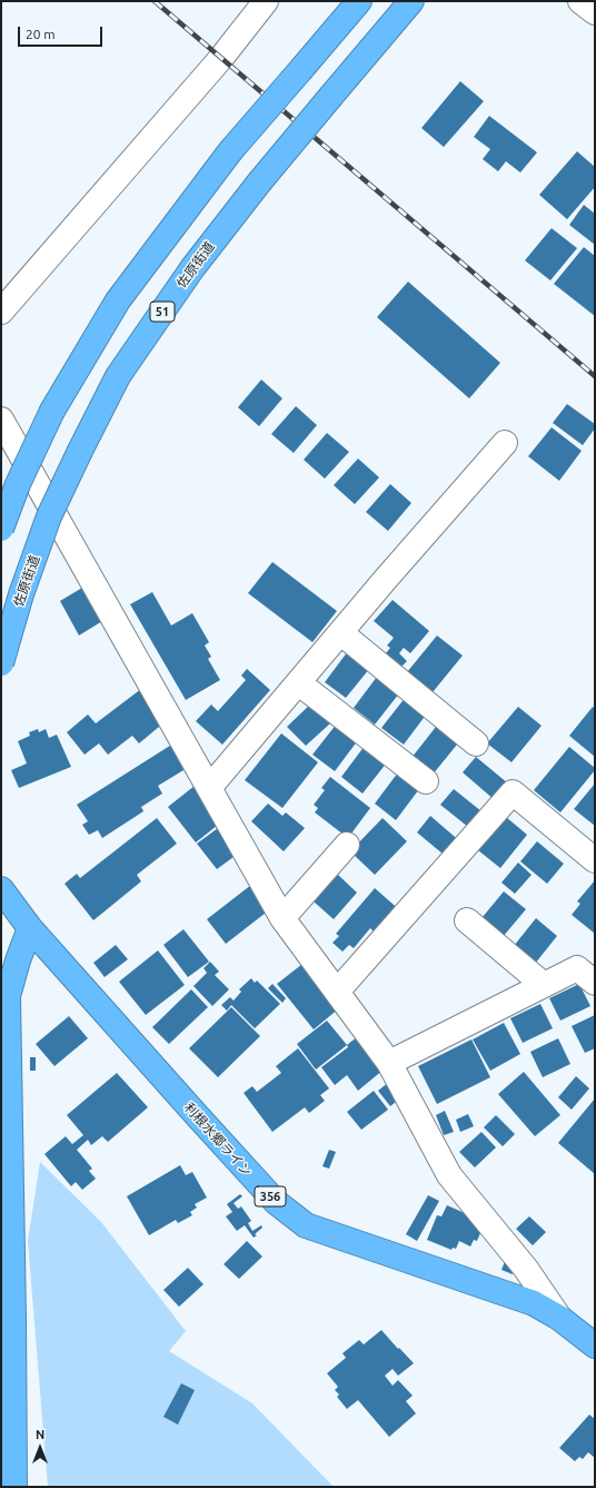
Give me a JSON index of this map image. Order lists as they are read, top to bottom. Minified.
{"streets":{"highway":["佐原街道","51","利根水郷ライン","356"]},"scale_bar":"20 m","north":"top"}
